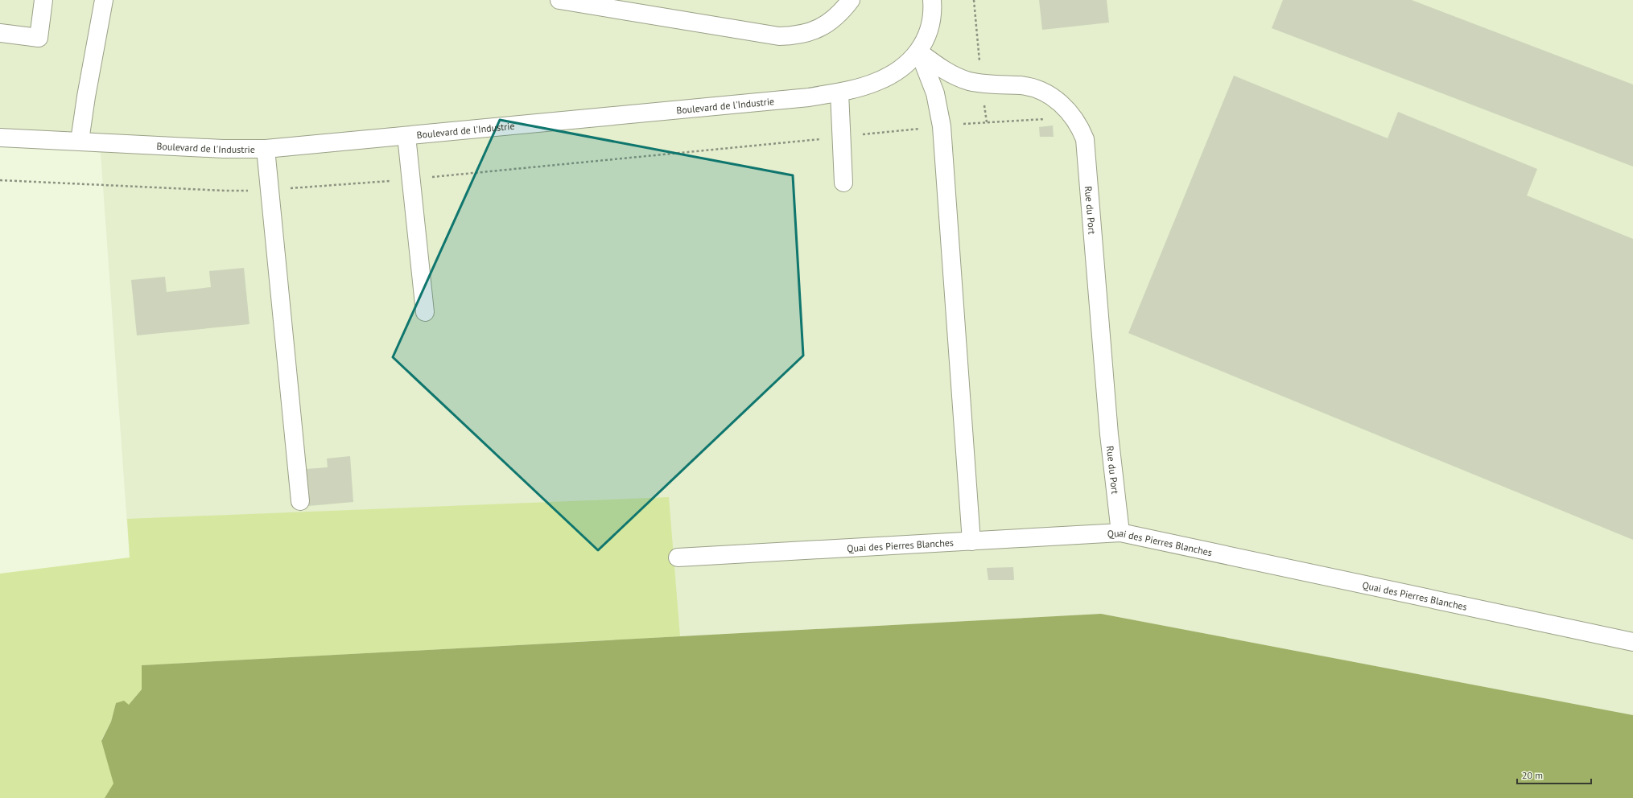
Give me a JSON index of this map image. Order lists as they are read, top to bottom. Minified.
{"streets":{"street":["Boulevard de l'Industrie","Rue du Port","Quai des Pierres Blanches"]},"crossings":[["Boulevard de l'Industrie","Rue du Port"],["Rue du Port","Quai des Pierres Blanches"]],"scale_bar":"20 m"}
